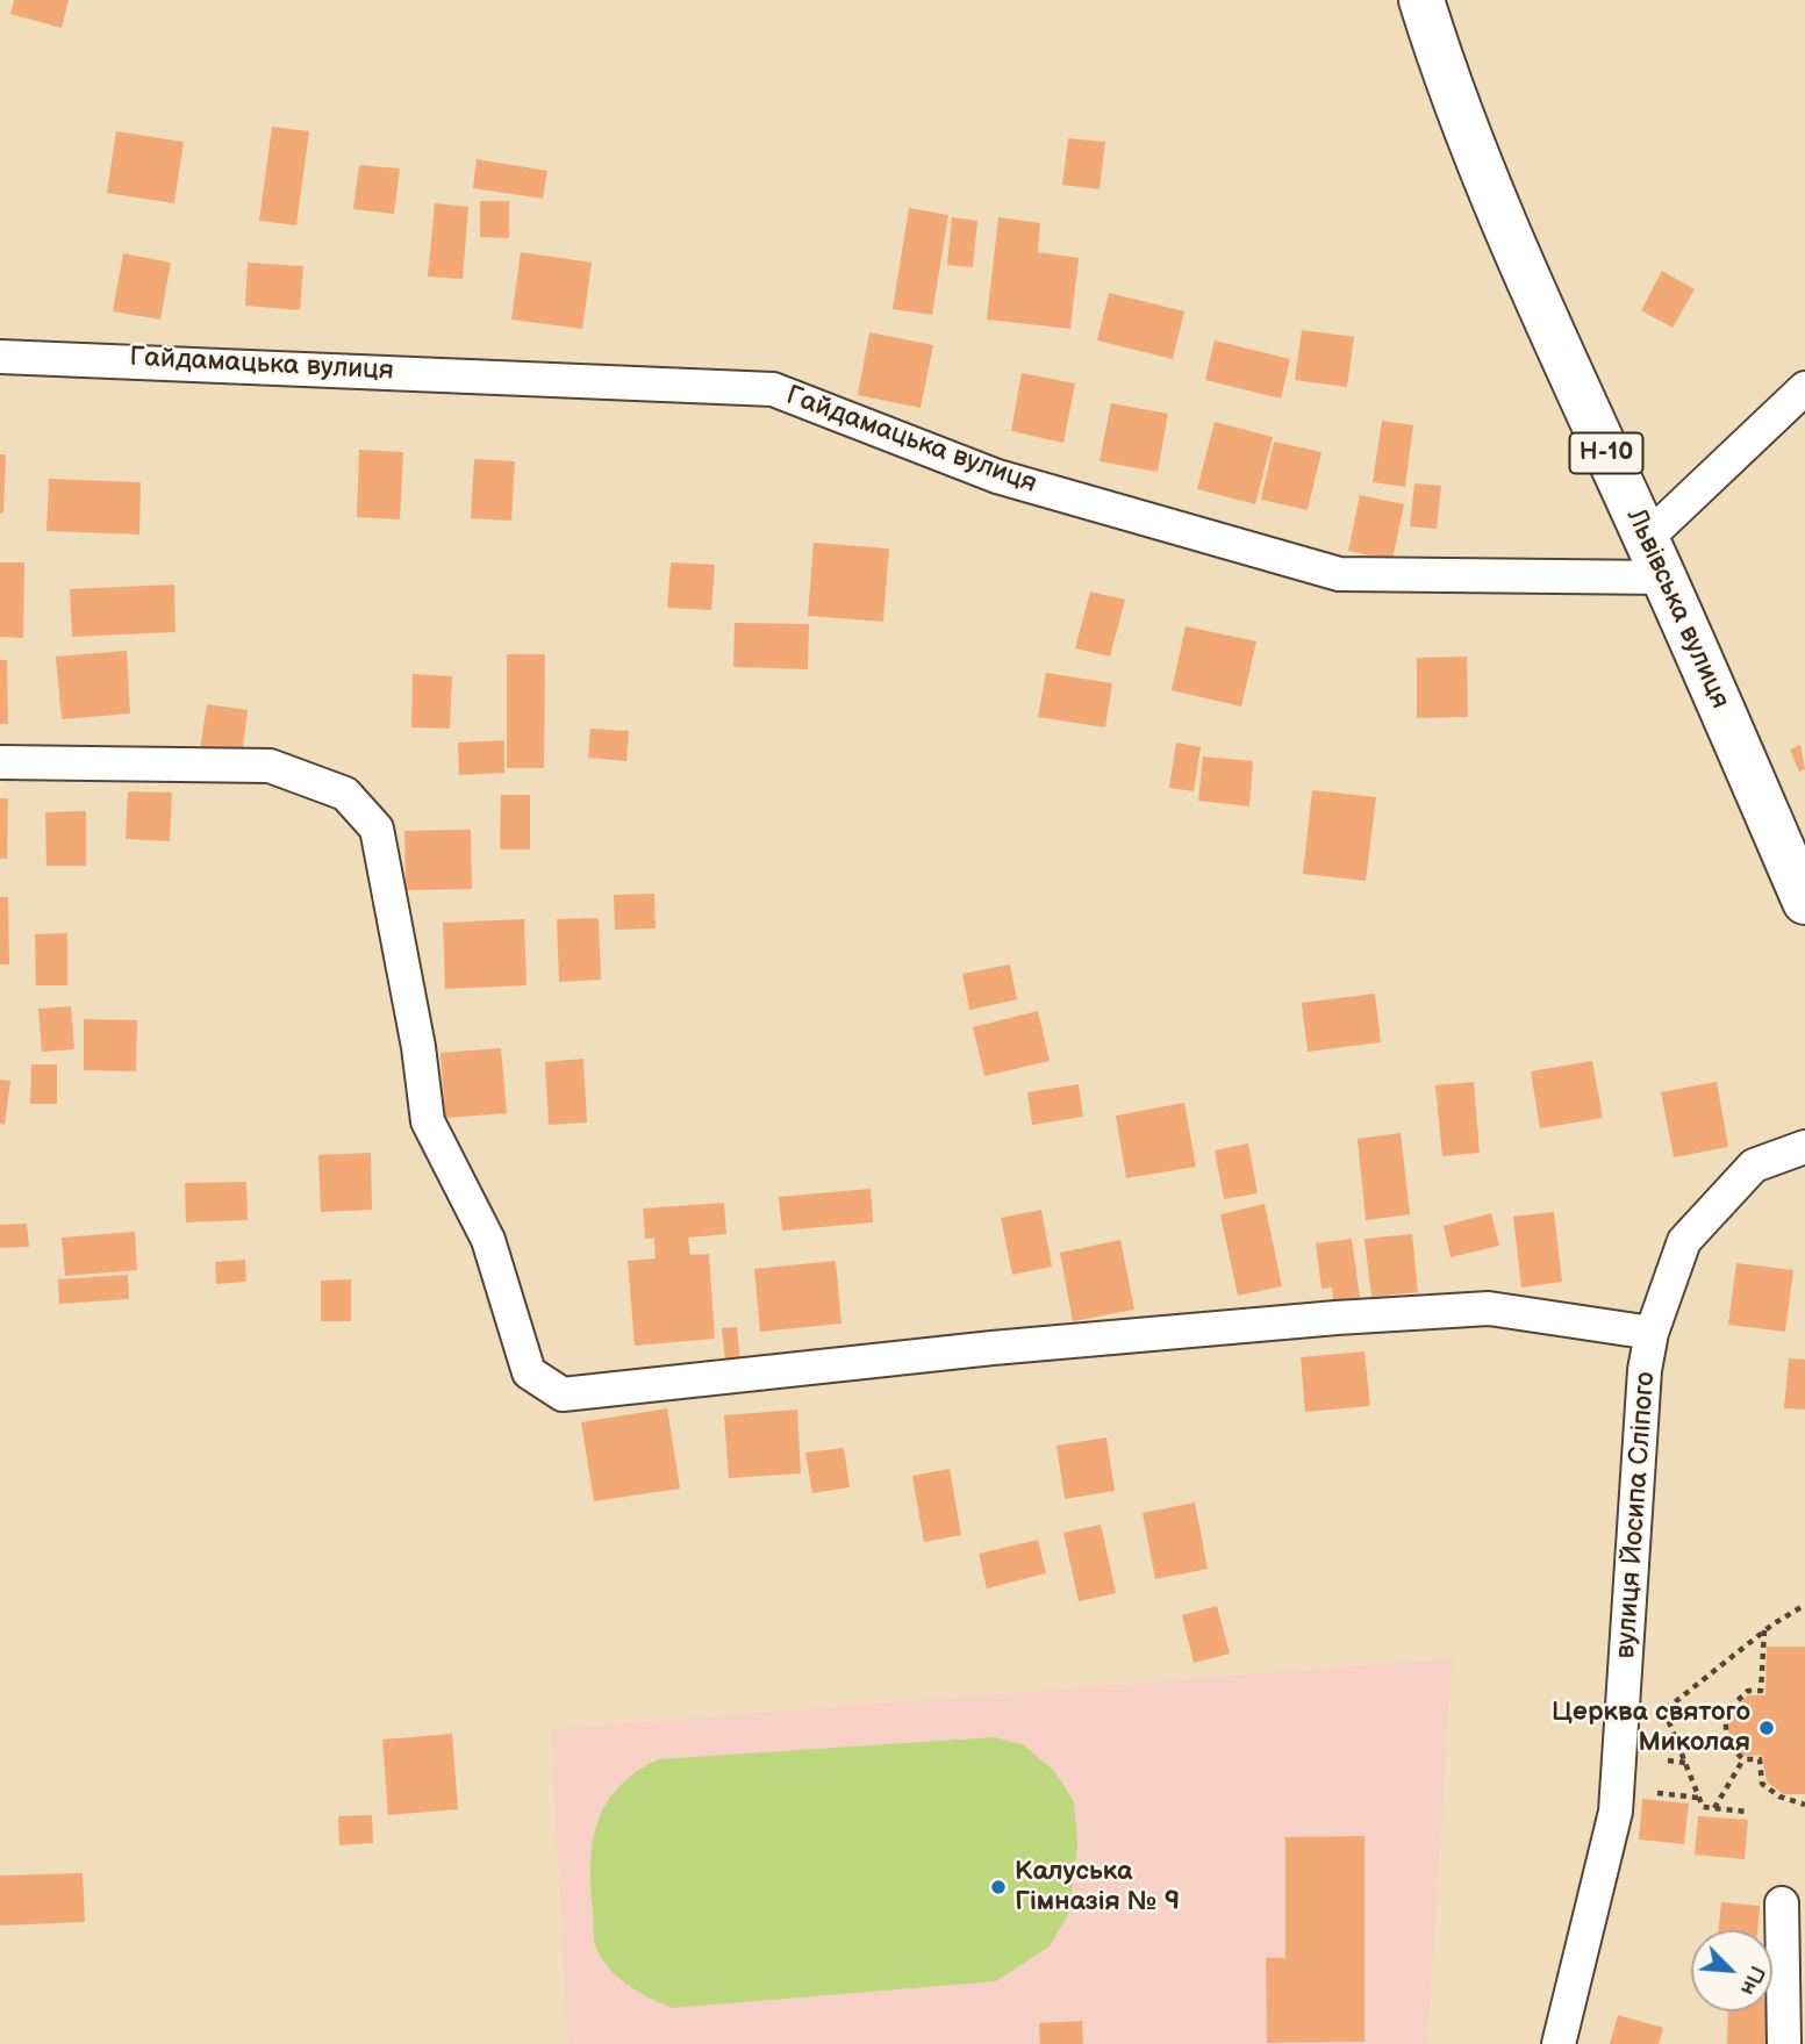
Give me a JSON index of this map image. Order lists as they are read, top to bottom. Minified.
{"streets":{"main road":["Н-10","Львівська вулиця"],"street":["Гайдамацька вулиця","вулиця Йосипа Сліпого"]},"crossings":[["Гайдамацька вулиця","Львівська вулиця"]],"places":["Церква святого Миколая","Калуська Гімназія № 9"],"north":"bottom right"}
